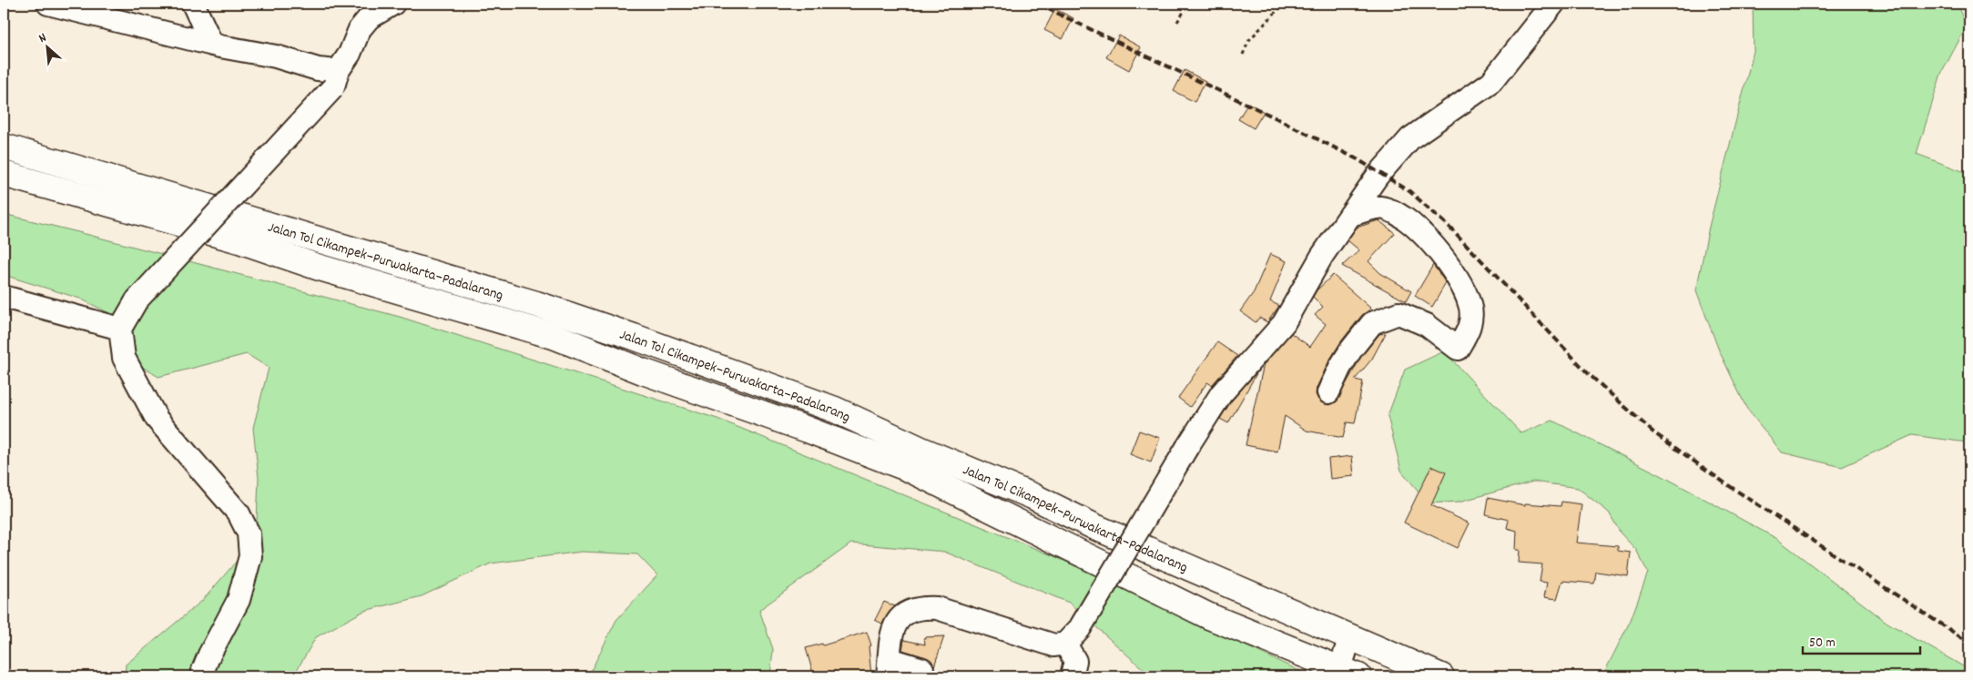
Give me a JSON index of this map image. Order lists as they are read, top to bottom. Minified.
{"streets":{"highway":["Jalan Tol Cikampek–Purwakarta–Padalarang"]},"scale_bar":"50 m","north":"top left"}
